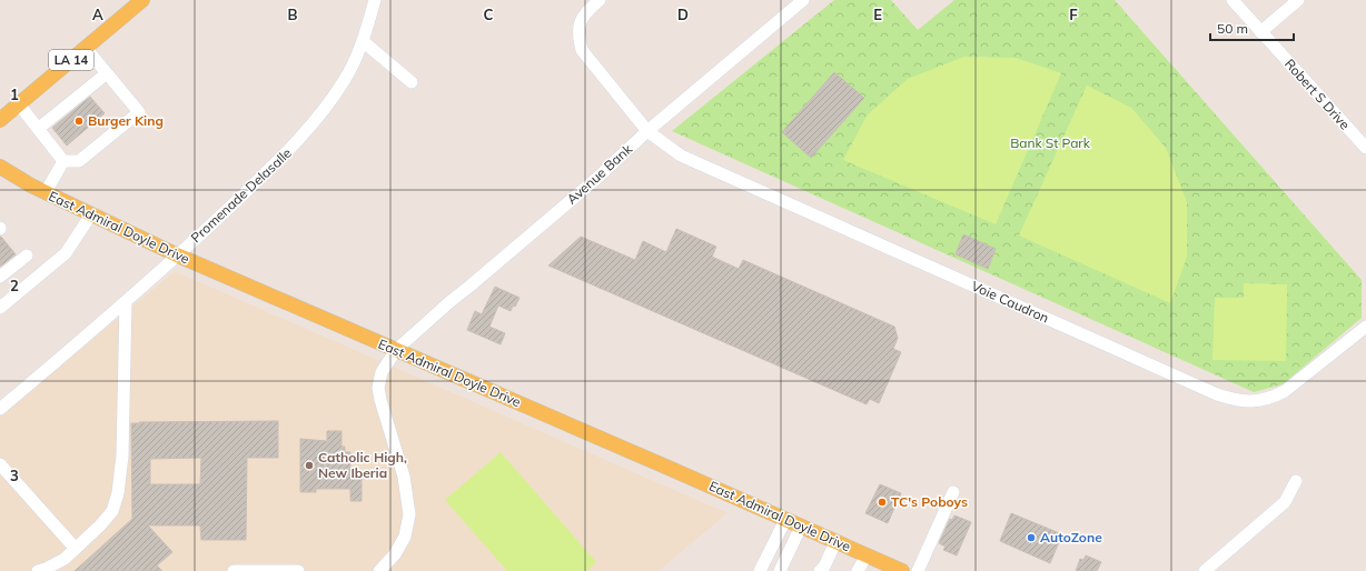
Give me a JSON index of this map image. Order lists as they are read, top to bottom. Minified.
{"streets":{"main road":["LA 14","East Admiral Doyle Drive"],"street":["Robert S Drive","Avenue Bank","Promenade Delasalle","Voie Caudron"]},"crossings":[["Avenue Bank","East Admiral Doyle Drive"],["Avenue Bank","Voie Caudron"],["Promenade Delasalle","East Admiral Doyle Drive"]],"parks":["Bank St Park"],"places":["Burger King","Catholic High, New Iberia","TC's Poboys","AutoZone"],"scale_bar":"50 m","grid":{"columns":["A","B","C","D","E","F"],"rows":["1","2","3"]}}
